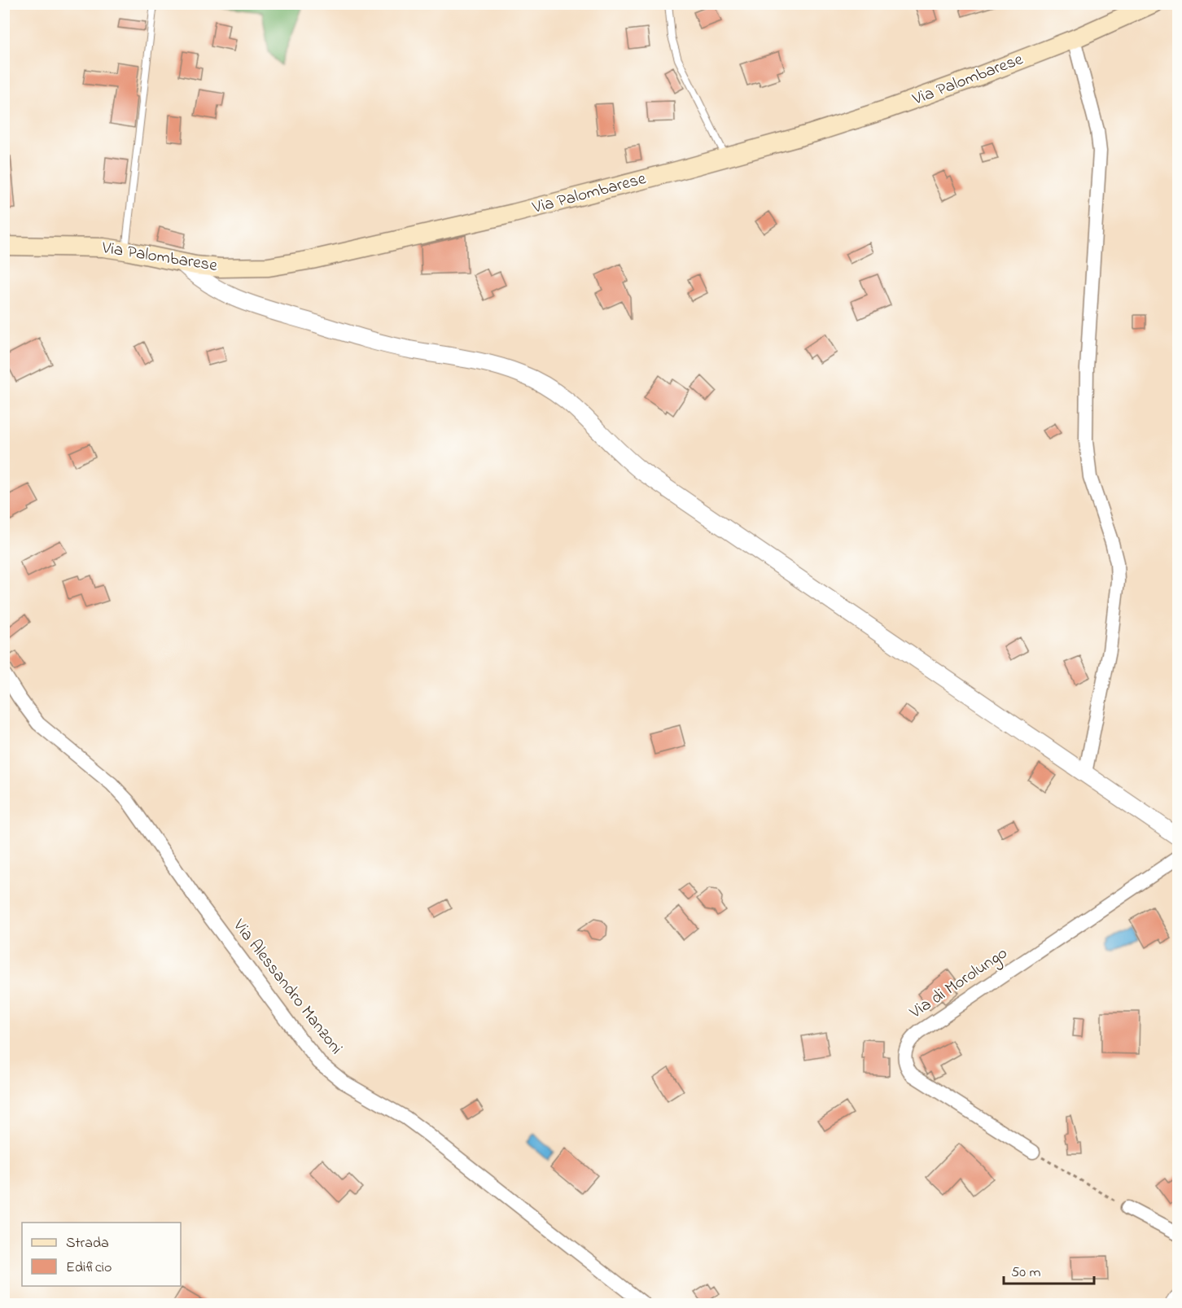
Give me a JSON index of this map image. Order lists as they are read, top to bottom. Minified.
{"streets":{"main road":["Via Palombarese"],"street":["Via di Morolungo","Via Alessandro Manzoni"]},"legend":["Strada","Edificio"],"scale_bar":"50 m"}
